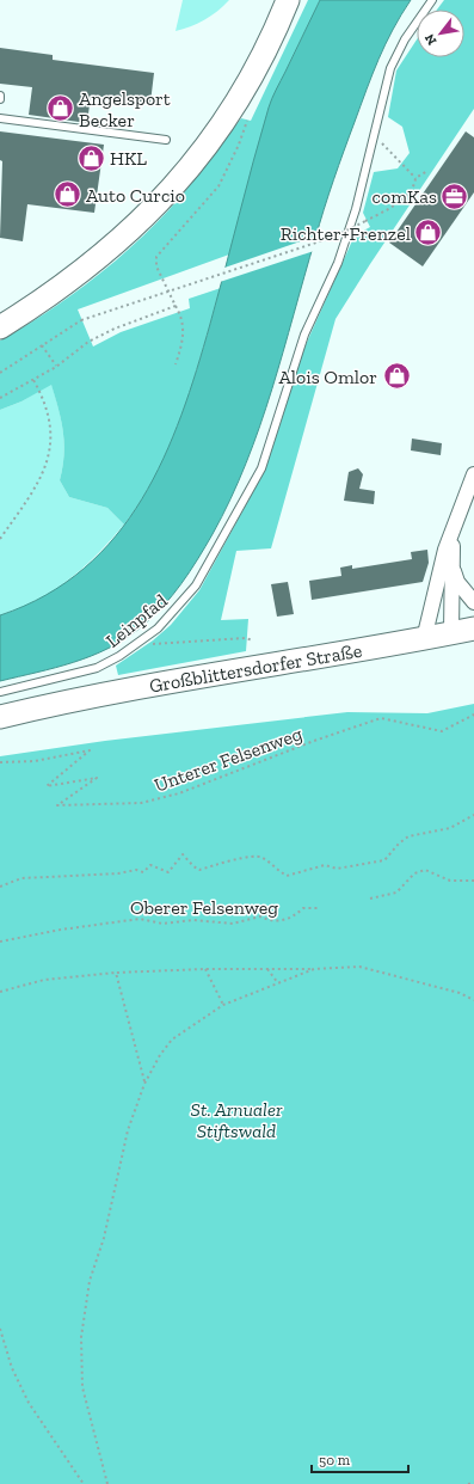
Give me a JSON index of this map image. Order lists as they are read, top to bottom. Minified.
{"streets":{"main road":["Großblittersdorfer Straße"],"lane":["Leinpfad"],"path":["Unterer Felsenweg","Oberer Felsenweg"]},"parks":["St. Arnualer Stiftswald"],"places":{"shop":["Angelsport Becker","HKL","Auto Curcio","Richter+Frenzel","Alois Omlor"],"office":["comKas"]},"scale_bar":"50 m","north":"bottom left"}
